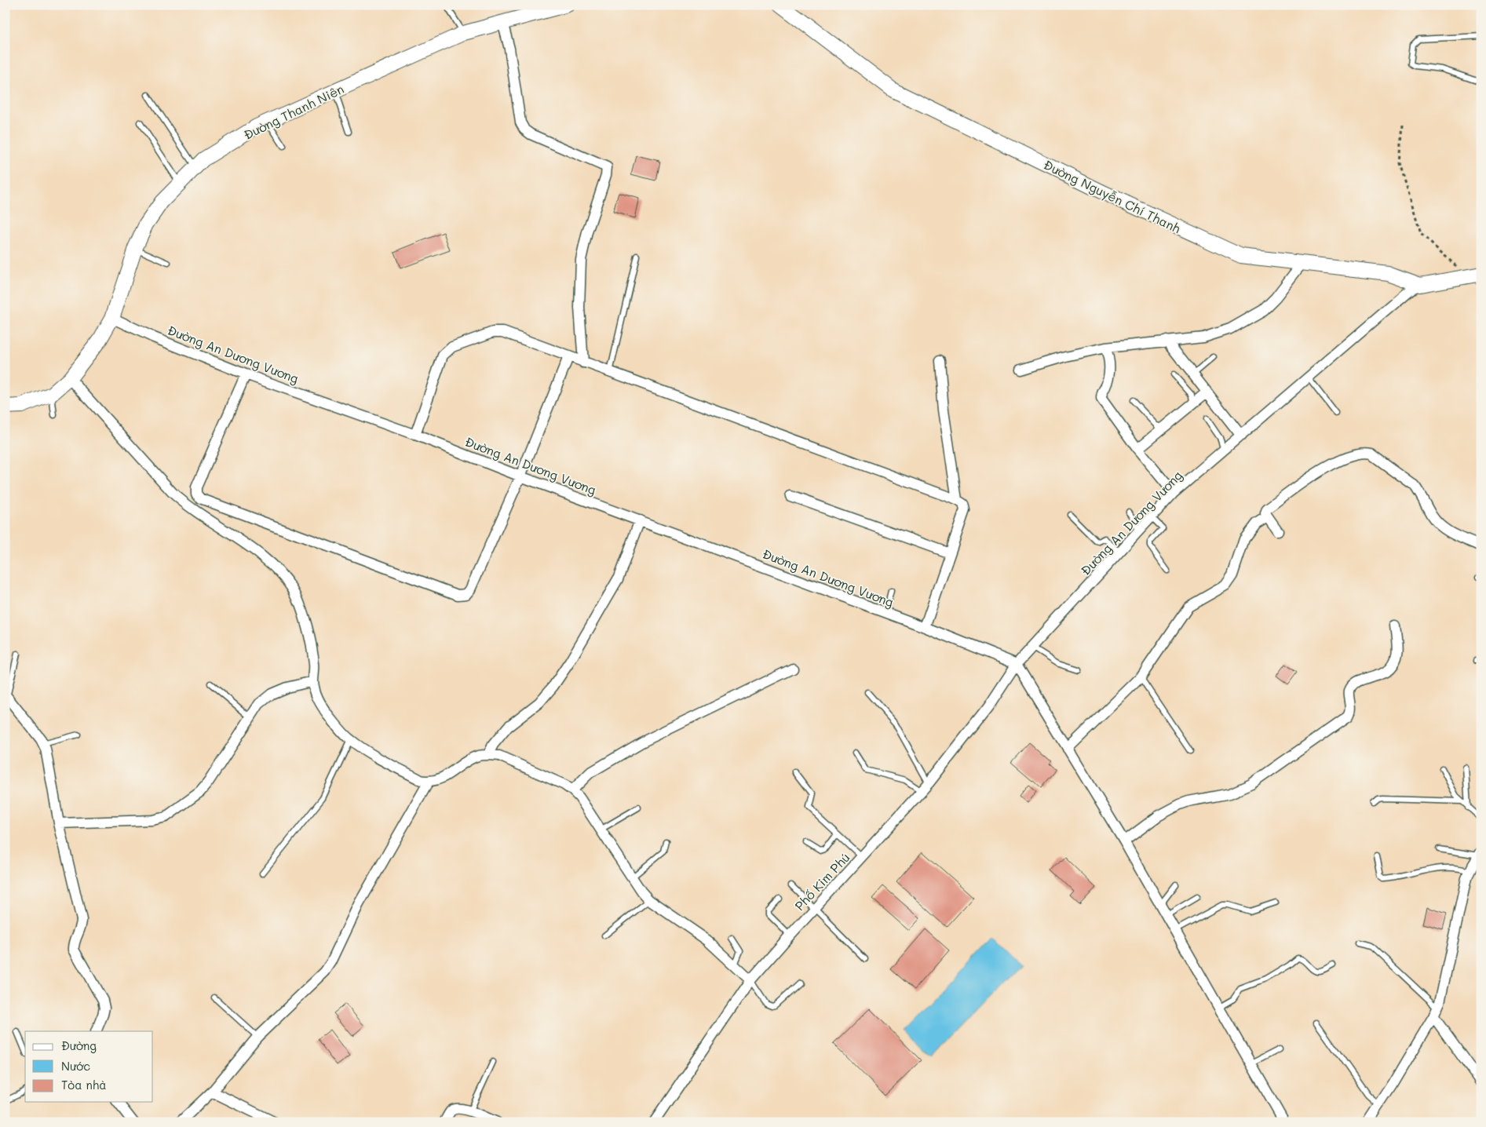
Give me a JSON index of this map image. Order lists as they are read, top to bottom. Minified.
{"streets":{"street":["Đường Thanh Niên","Đường Nguyễn Chí Thanh","Đường An Dương Vương","Phố Kim Phú"]},"crossings":[["Đường Thanh Niên","Đường An Dương Vương"],["Đường Nguyễn Chí Thanh","Đường An Dương Vương"],["Đường An Dương Vương","Phố Kim Phú"]],"legend":["Đường","Nước","Tòa nhà"]}
